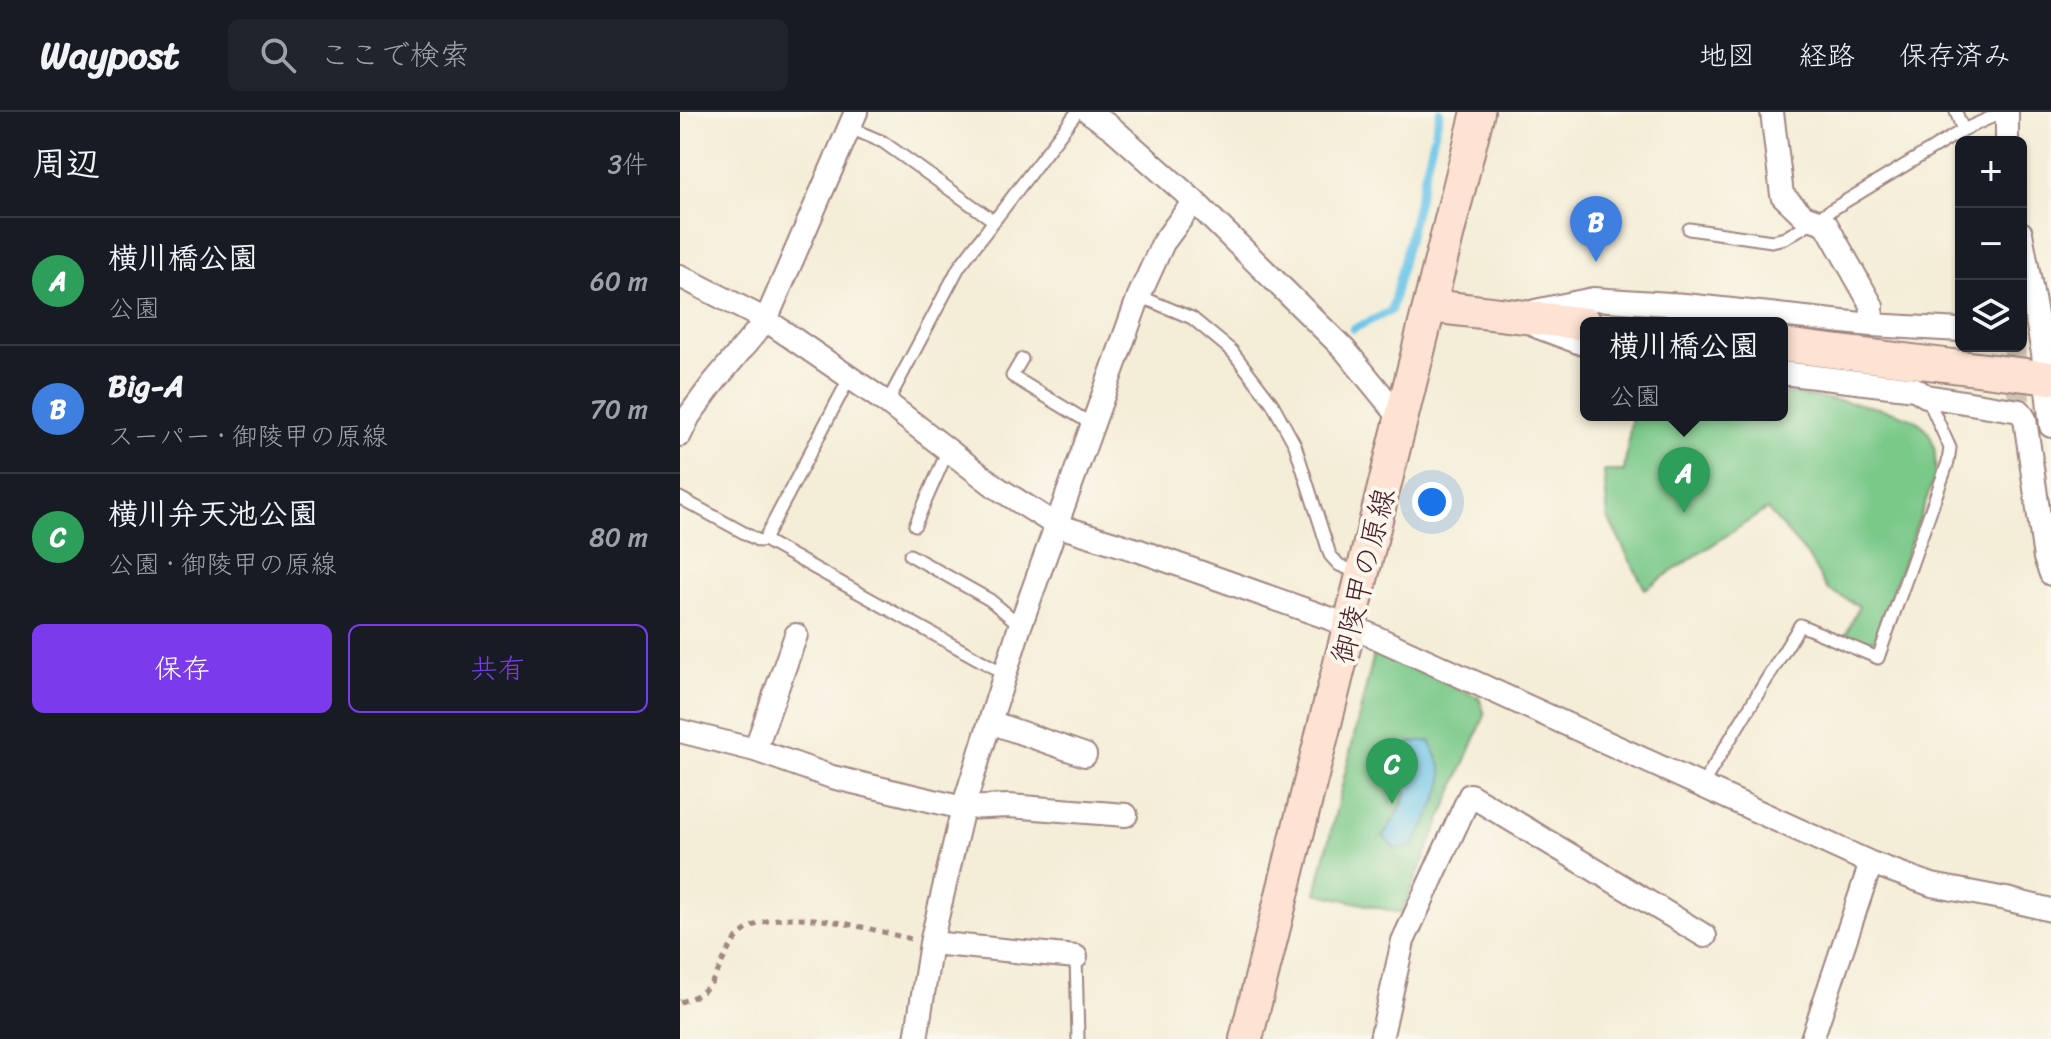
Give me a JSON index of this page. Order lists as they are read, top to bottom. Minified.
{"streets":{"street":["御陵甲の原線"]},"page":{"header":"Waypost","search":"ここで検索","nav":["地図","経路","保存済み"],"heading":["周辺","3件"],"map_buttons":["+","−"],"pins":["B","A","C"],"list":[{"mark":"A","name":"横川橋公園","note":"公園","value":"60 m"},{"mark":"B","name":"Big-A","note":"スーパー · 御陵甲の原線","value":"70 m"},{"mark":"C","name":"横川弁天池公園","note":"公園 · 御陵甲の原線","value":"80 m"}],"popup":["横川橋公園","公園"],"buttons":["保存","共有"]}}
